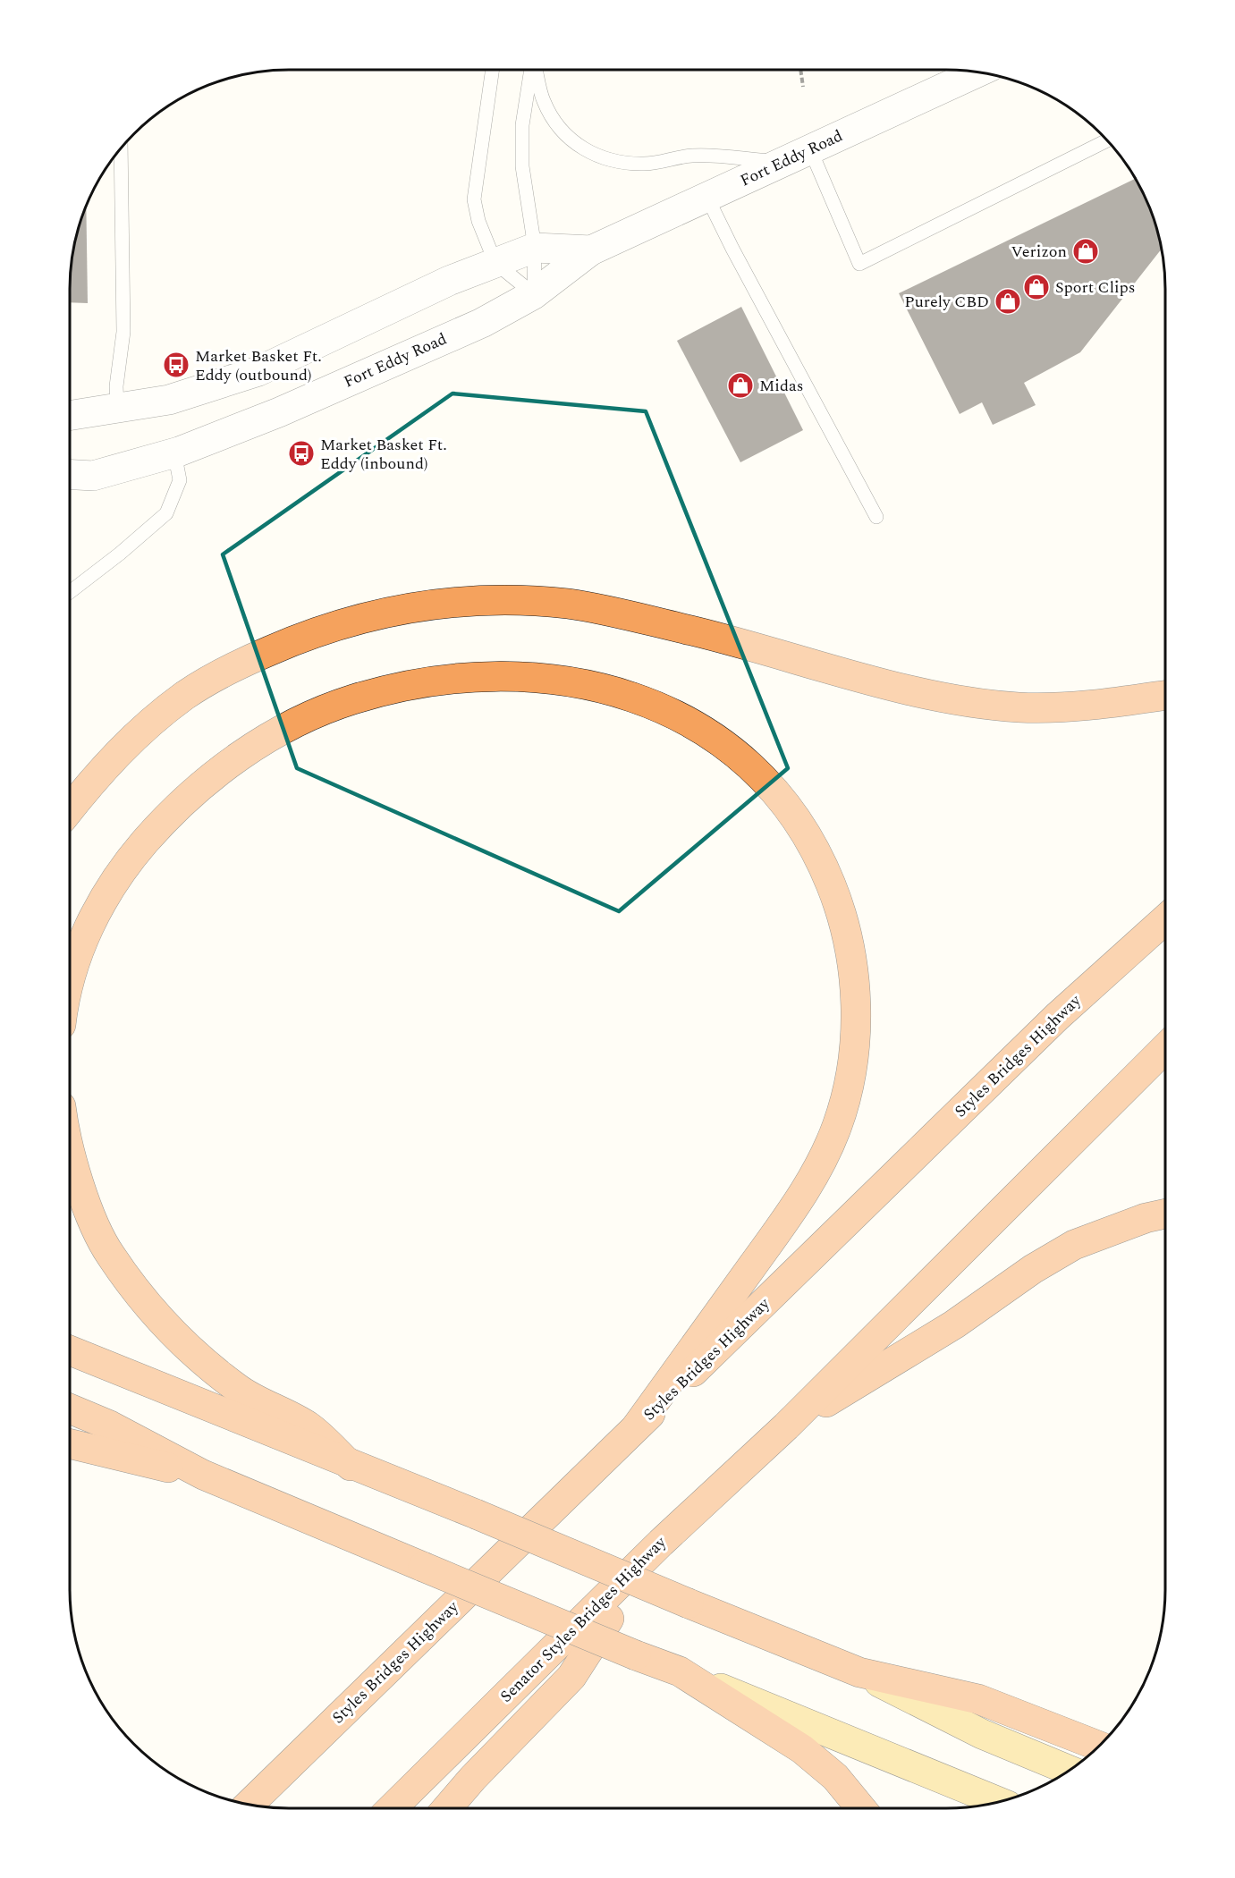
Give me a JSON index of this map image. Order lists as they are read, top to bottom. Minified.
{"streets":{"highway":["Styles Bridges Highway","Senator Styles Bridges Highway"],"street":["Fort Eddy Road"]},"places":{"shop":["Verizon","Sport Clips","Purely CBD","Midas"],"bus stop":["Market Basket Ft. Eddy (outbound)","Market Basket Ft. Eddy (inbound)"]}}
